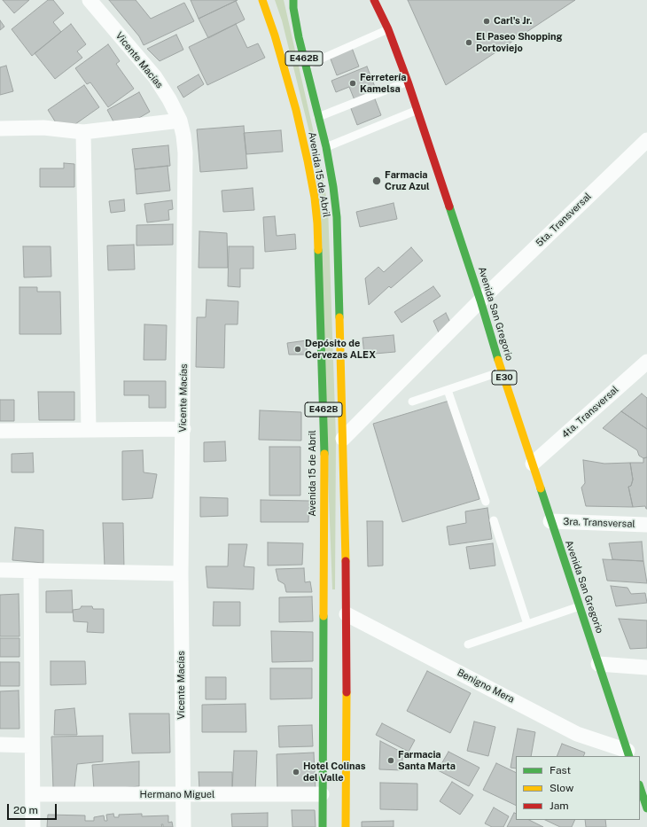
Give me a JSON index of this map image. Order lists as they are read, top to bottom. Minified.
{"streets":{"main road":["E462B","Avenida 15 de Abril","Avenida San Gregorio","E30"],"street":["Vicente Macías","5ta. Transversal","4ta. Transversal","3ra. Transversal","Benigno Mera","Hermano Miguel"]},"crossings":[["Vicente Macías","Hermano Miguel"],["Avenida 15 de Abril","5ta. Transversal"],["Avenida 15 de Abril","Benigno Mera"],["Avenida 15 de Abril","Hermano Miguel"],["5ta. Transversal","Avenida San Gregorio"],["Avenida San Gregorio","4ta. Transversal"],["Avenida San Gregorio","3ra. Transversal"],["Avenida San Gregorio","Benigno Mera"]],"places":["Carl's Jr.","El Paseo Shopping Portoviejo","Ferretería Kamelsa","Farmacia Cruz Azul","Depósito de Cervezas ALEX","Farmacia Santa Marta","Hotel Colinas del Valle"],"legend":["Fast","Slow","Jam"],"scale_bar":"20 m"}
